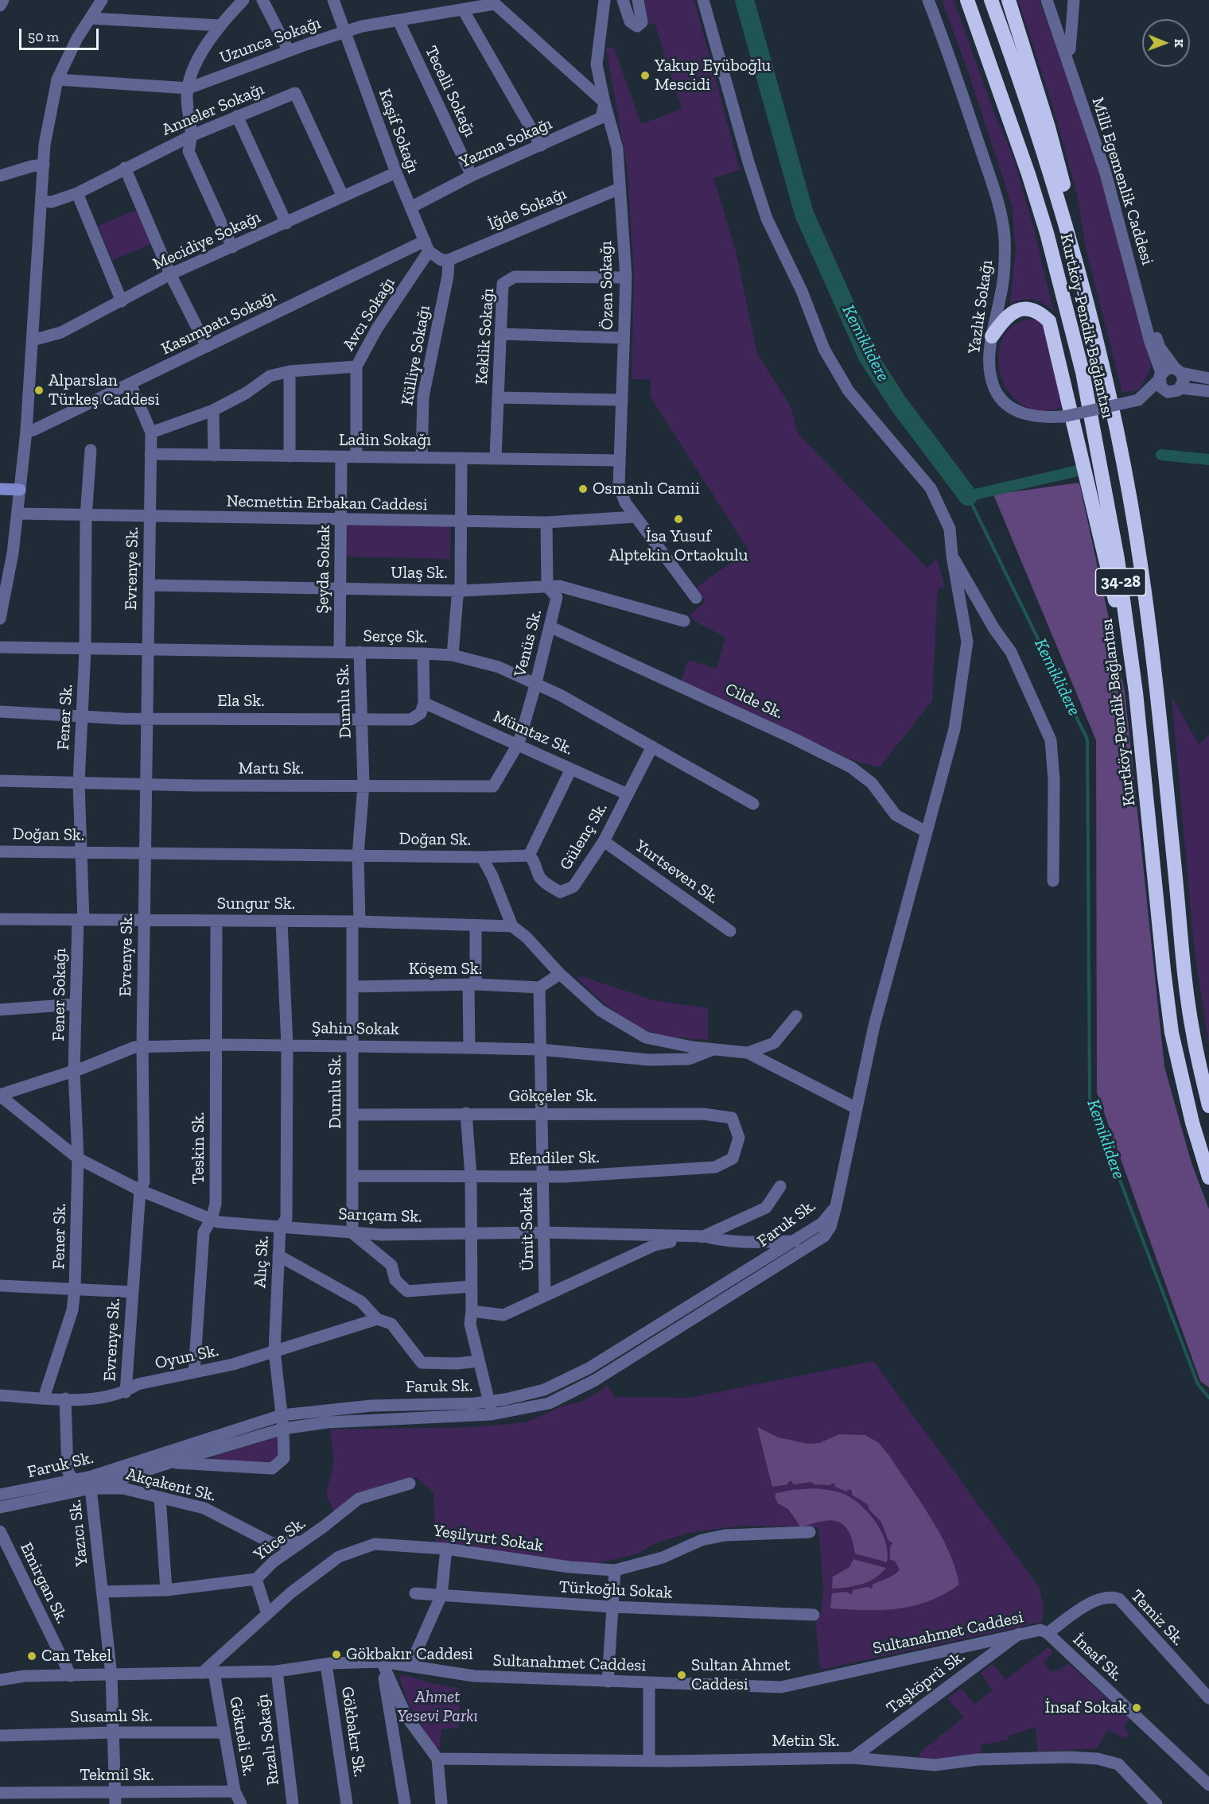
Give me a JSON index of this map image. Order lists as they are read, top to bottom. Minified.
{"streets":{"highway":["Kurtköy-Pendik Bağlantısı","34-28"],"street":["Uzunca Sokağı","Tecelli Sokağı","Anneler Sokağı","Kaşif Sokağı","Yazma Sokağı","Milli Egemenlik Caddesi","İğde Sokağı","Mecidiye Sokağı","Özen Sokağı","Yazlık Sokağı","Avcı Sokağı","Kasımpatı Sokağı","Keklik Sokağı","Külliye Sokağı","Ladin Sokağı","Necmettin Erbakan Caddesi","Evrenye Sk.","Şeyda Sokak","Ulaş Sk.","Serçe Sk.","Venüs Sk.","Ela Sk.","Dumlu Sk.","Cilde Sk.","Fener Sk.","Mümtaz Sk.","Martı Sk.","Doğan Sk.","Gülenç Sk.","Yurtseven Sk.","Sungur Sk.","Köşem Sk.","Fener Sokağı","Şahin Sokak","Gökçeler Sk.","Teskin Sk.","Efendiler Sk.","Sarıçam Sk.","Faruk Sk.","Ümit Sokak","Alıç Sk.","Oyun Sk.","Akçakent Sk.","Yazıcı Sk.","Yeşilyurt Sokak","Yüce Sk.","Emirgan Sk.","Türkoğlu Sokak","Temiz Sk.","Sultanahmet Caddesi","İnsaf Sk.","Taşköprü Sk.","Susamlı Sk.","Gökbakır Sk.","Gökneli Sk.","Rızalı Sokağı","Metin Sk.","Tekmil Sk."]},"crossings":[["Uzunca Sokağı","Tecelli Sokağı"],["Uzunca Sokağı","Kaşif Sokağı"],["Tecelli Sokağı","Yazma Sokağı"],["Anneler Sokağı","Mecidiye Sokağı"],["Kaşif Sokağı","Yazma Sokağı"],["Kaşif Sokağı","Mecidiye Sokağı"],["Kaşif Sokağı","Avcı Sokağı"],["Kaşif Sokağı","Kasımpatı Sokağı"],["Yazma Sokağı","Özen Sokağı"],["Milli Egemenlik Caddesi","Yazlık Sokağı"],["İğde Sokağı","Özen Sokağı"],["İğde Sokağı","Külliye Sokağı"],["Özen Sokağı","Keklik Sokağı"],["Özen Sokağı","Ladin Sokağı"],["Özen Sokağı","Necmettin Erbakan Caddesi"],["Avcı Sokağı","Kasımpatı Sokağı"],["Avcı Sokağı","Ladin Sokağı"],["Keklik Sokağı","Ladin Sokağı"],["Külliye Sokağı","Ladin Sokağı"],["Ladin Sokağı","Evrenye Sk."],["Ladin Sokağı","Şeyda Sokak"],["Necmettin Erbakan Caddesi","Evrenye Sk."],["Necmettin Erbakan Caddesi","Şeyda Sokak"],["Necmettin Erbakan Caddesi","Venüs Sk."],["Necmettin Erbakan Caddesi","Fener Sk."],["Evrenye Sk.","Ulaş Sk."],["Evrenye Sk.","Serçe Sk."],["Evrenye Sk.","Ela Sk."],["Evrenye Sk.","Martı Sk."],["Evrenye Sk.","Doğan Sk."],["Evrenye Sk.","Sungur Sk."],["Evrenye Sk.","Şahin Sokak"],["Evrenye Sk.","Sarıçam Sk."],["Evrenye Sk.","Oyun Sk."],["Şeyda Sokak","Ulaş Sk."],["Şeyda Sokak","Serçe Sk."],["Ulaş Sk.","Venüs Sk."],["Serçe Sk.","Venüs Sk."],["Serçe Sk.","Dumlu Sk."],["Serçe Sk.","Fener Sk."],["Serçe Sk.","Gülenç Sk."],["Venüs Sk.","Cilde Sk."],["Venüs Sk.","Mümtaz Sk."],["Venüs Sk.","Martı Sk."],["Ela Sk.","Dumlu Sk."],["Ela Sk.","Fener Sk."],["Ela Sk.","Mümtaz Sk."],["Dumlu Sk.","Martı Sk."],["Dumlu Sk.","Doğan Sk."],["Dumlu Sk.","Sungur Sk."],["Dumlu Sk.","Köşem Sk."],["Dumlu Sk.","Şahin Sokak"],["Dumlu Sk.","Gökçeler Sk."],["Dumlu Sk.","Efendiler Sk."],["Dumlu Sk.","Sarıçam Sk."],["Fener Sk.","Martı Sk."],["Fener Sk.","Doğan Sk."],["Fener Sk.","Sungur Sk."],["Fener Sk.","Fener Sokağı"],["Fener Sk.","Şahin Sokak"],["Fener Sk.","Sarıçam Sk."],["Fener Sk.","Oyun Sk."],["Mümtaz Sk.","Martı Sk."],["Mümtaz Sk.","Gülenç Sk."],["Doğan Sk.","Sungur Sk."],["Gülenç Sk.","Yurtseven Sk."],["Sungur Sk.","Fener Sokağı"],["Sungur Sk.","Teskin Sk."],["Sungur Sk.","Alıç Sk."],["Köşem Sk.","Ümit Sokak"],["Fener Sokağı","Şahin Sokak"],["Şahin Sokak","Teskin Sk."],["Şahin Sokak","Sarıçam Sk."],["Şahin Sokak","Ümit Sokak"],["Şahin Sokak","Alıç Sk."],["Gökçeler Sk.","Efendiler Sk."],["Gökçeler Sk.","Ümit Sokak"],["Teskin Sk.","Sarıçam Sk."],["Teskin Sk.","Oyun Sk."],["Efendiler Sk.","Ümit Sokak"],["Sarıçam Sk.","Faruk Sk."],["Sarıçam Sk.","Ümit Sokak"],["Sarıçam Sk.","Alıç Sk."],["Faruk Sk.","Alıç Sk."],["Faruk Sk.","Yazıcı Sk."],["Alıç Sk.","Oyun Sk."],["Oyun Sk.","Yazıcı Sk."],["Akçakent Sk.","Yazıcı Sk."],["Akçakent Sk.","Yüce Sk."],["Yazıcı Sk.","Yüce Sk."],["Yazıcı Sk.","Sultanahmet Caddesi"],["Yazıcı Sk.","Susamlı Sk."],["Yazıcı Sk.","Tekmil Sk."],["Yeşilyurt Sokak","Sultanahmet Caddesi"],["Yeşilyurt Sokak","Gökneli Sk."],["Emirgan Sk.","Sultanahmet Caddesi"],["Temiz Sk.","Sultanahmet Caddesi"],["Temiz Sk.","İnsaf Sk."],["Sultanahmet Caddesi","İnsaf Sk."],["Sultanahmet Caddesi","Taşköprü Sk."],["Sultanahmet Caddesi","Gökbakır Sk."],["Sultanahmet Caddesi","Gökneli Sk."],["Sultanahmet Caddesi","Rızalı Sokağı"],["Taşköprü Sk.","Metin Sk."],["Susamlı Sk.","Gökneli Sk."],["Gökneli Sk.","Tekmil Sk."]],"water":["Kemiklidere"],"parks":["Ahmet Yesevi Parkı"],"places":["Yakup Eyüboğlu Mescidi","Alparslan Türkeş Caddesi","Osmanlı Camii","İsa Yusuf Alptekin Ortaokulu","Gökbakır Caddesi","Can Tekel","Sultan Ahmet Caddesi","İnsaf Sokak"],"scale_bar":"50 m","north":"right"}
